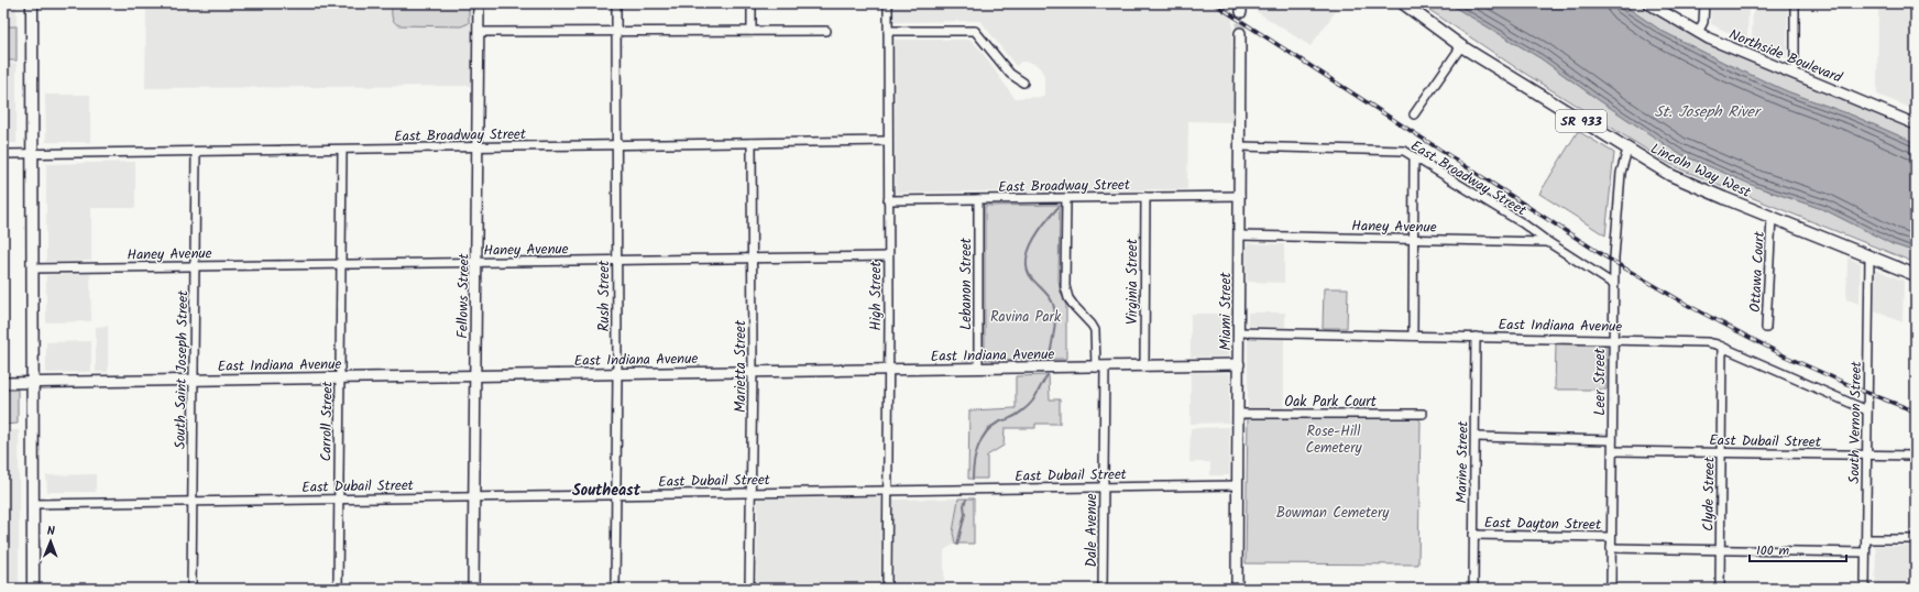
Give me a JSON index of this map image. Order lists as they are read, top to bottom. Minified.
{"streets":{"main road":["SR 933","Lincoln Way West"],"street":["Northside Boulevard","East Broadway Street","Haney Avenue","Ottawa Court","Virginia Street","Lebanon Street","Fellows Street","Rush Street","High Street","Miami Street","East Indiana Avenue","Marietta Street","South Saint Joseph Street","Leer Street","Oak Park Court","Carroll Street","South Vernon Street","East Dubail Street","Marine Street","Clyde Street","East Dayton Street","Dale Avenue"]},"crossings":[["East Broadway Street","Haney Avenue"],["East Broadway Street","Virginia Street"],["East Broadway Street","Lebanon Street"],["East Broadway Street","Fellows Street"],["East Broadway Street","Rush Street"],["East Broadway Street","High Street"],["East Broadway Street","Miami Street"],["East Broadway Street","Marietta Street"],["East Broadway Street","South Saint Joseph Street"],["East Broadway Street","Leer Street"],["East Broadway Street","Carroll Street"],["East Broadway Street","Dale Avenue"],["Lincoln Way West","Ottawa Court"],["Lincoln Way West","Leer Street"],["Lincoln Way West","South Vernon Street"],["Haney Avenue","Fellows Street"],["Haney Avenue","Rush Street"],["Haney Avenue","High Street"],["Haney Avenue","Miami Street"],["Haney Avenue","Marietta Street"],["Haney Avenue","South Saint Joseph Street"],["Haney Avenue","Carroll Street"],["Virginia Street","East Indiana Avenue"],["Lebanon Street","East Indiana Avenue"],["Fellows Street","East Indiana Avenue"],["Fellows Street","East Dubail Street"],["Rush Street","East Indiana Avenue"],["Rush Street","East Dubail Street"],["High Street","East Indiana Avenue"],["High Street","East Dubail Street"],["Miami Street","East Indiana Avenue"],["Miami Street","Oak Park Court"],["Miami Street","East Dubail Street"],["East Indiana Avenue","Marietta Street"],["East Indiana Avenue","South Saint Joseph Street"],["East Indiana Avenue","Leer Street"],["East Indiana Avenue","Carroll Street"],["East Indiana Avenue","South Vernon Street"],["East Indiana Avenue","Marine Street"],["East Indiana Avenue","Clyde Street"],["East Indiana Avenue","Dale Avenue"],["Marietta Street","East Dubail Street"],["South Saint Joseph Street","East Dubail Street"],["Leer Street","East Dubail Street"],["Leer Street","East Dayton Street"],["Carroll Street","East Dubail Street"],["South Vernon Street","East Dubail Street"],["South Vernon Street","East Dayton Street"],["East Dubail Street","Clyde Street"],["East Dubail Street","Dale Avenue"],["Marine Street","East Dayton Street"],["Clyde Street","East Dayton Street"]],"districts":["Southeast"],"water":["St. Joseph River"],"parks":["Ravina Park","Rose-Hill Cemetery","Bowman Cemetery"],"scale_bar":"100 m","north":"top"}
